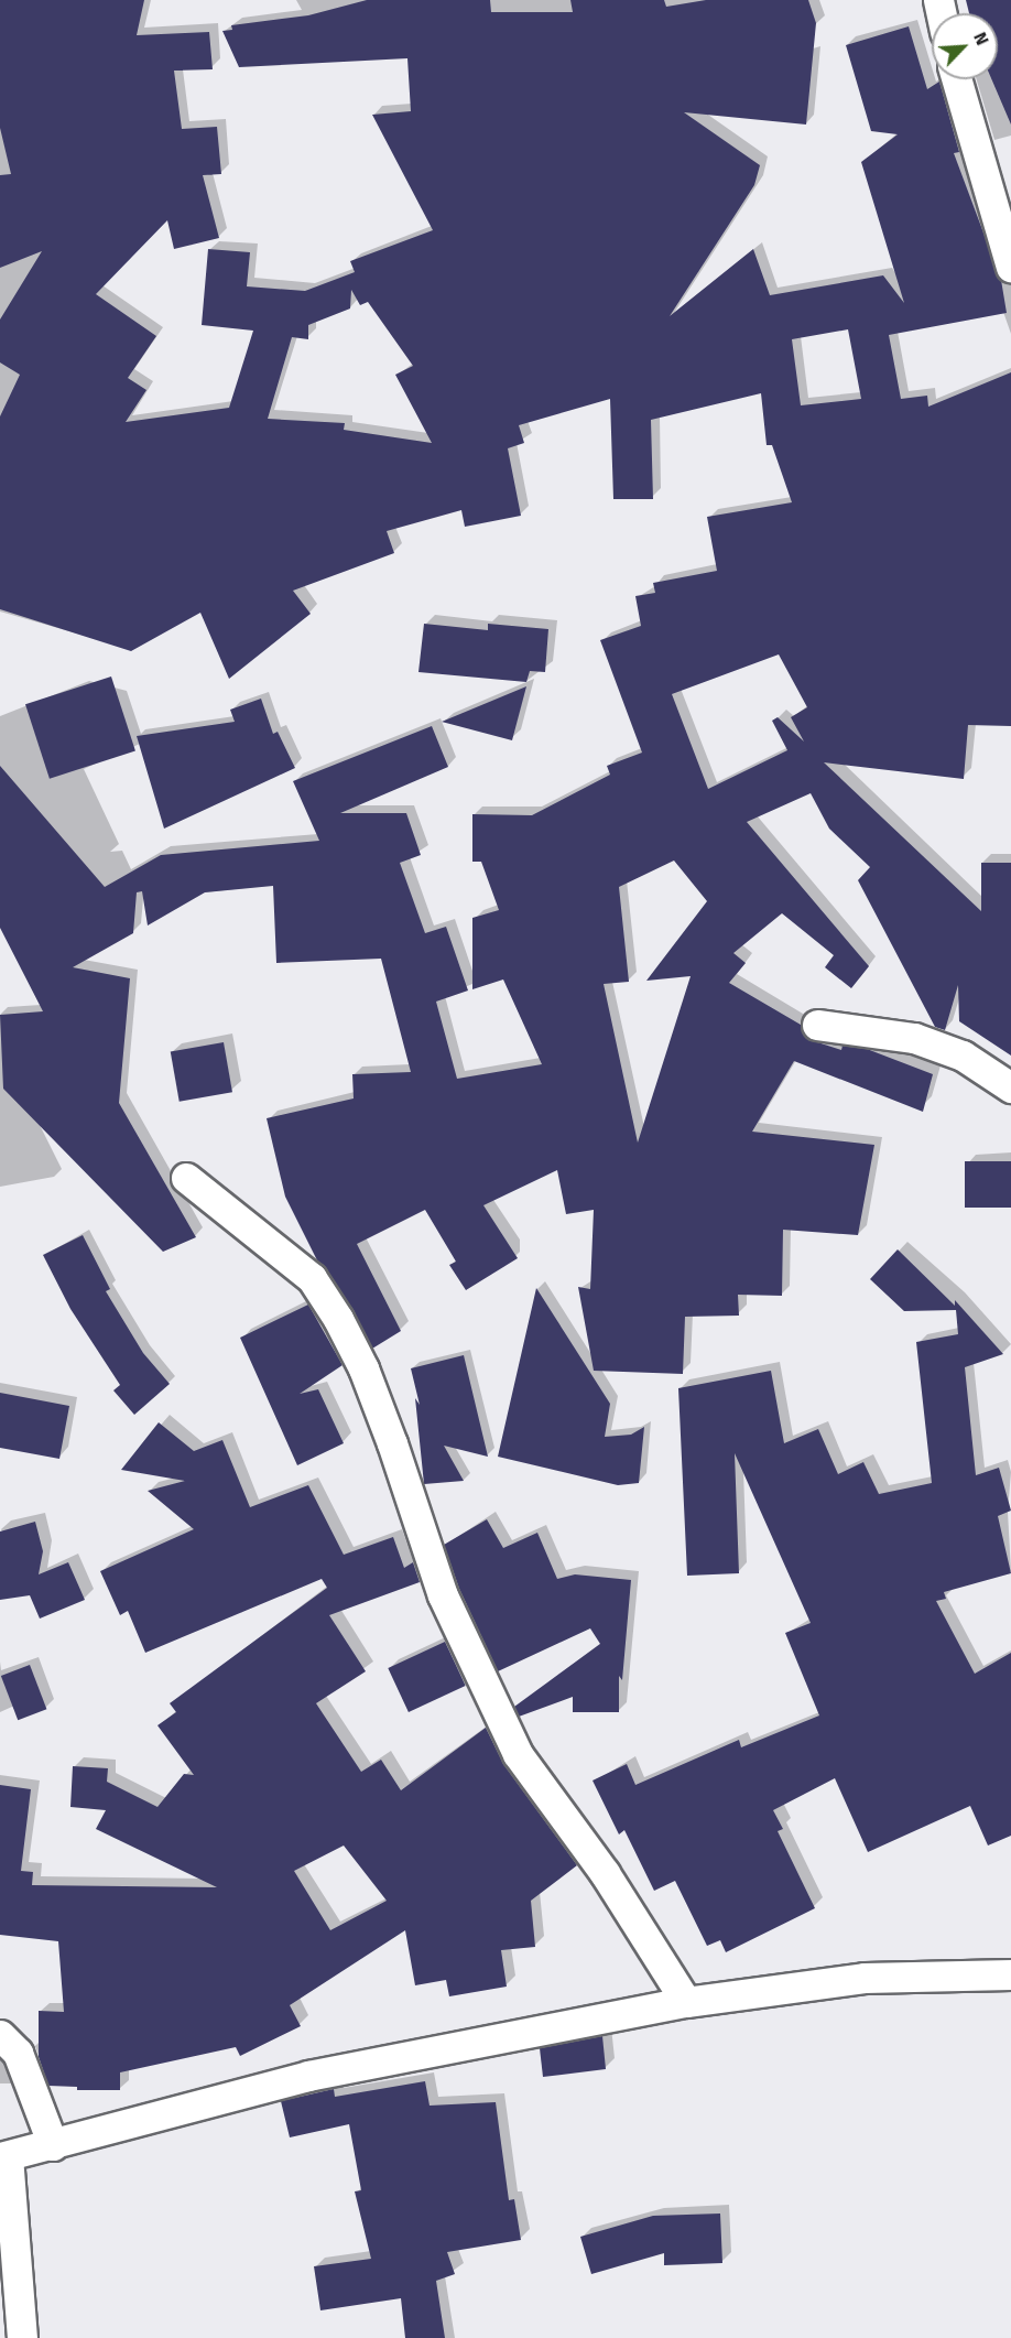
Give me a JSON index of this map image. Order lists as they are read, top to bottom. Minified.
{"north":"top right"}
